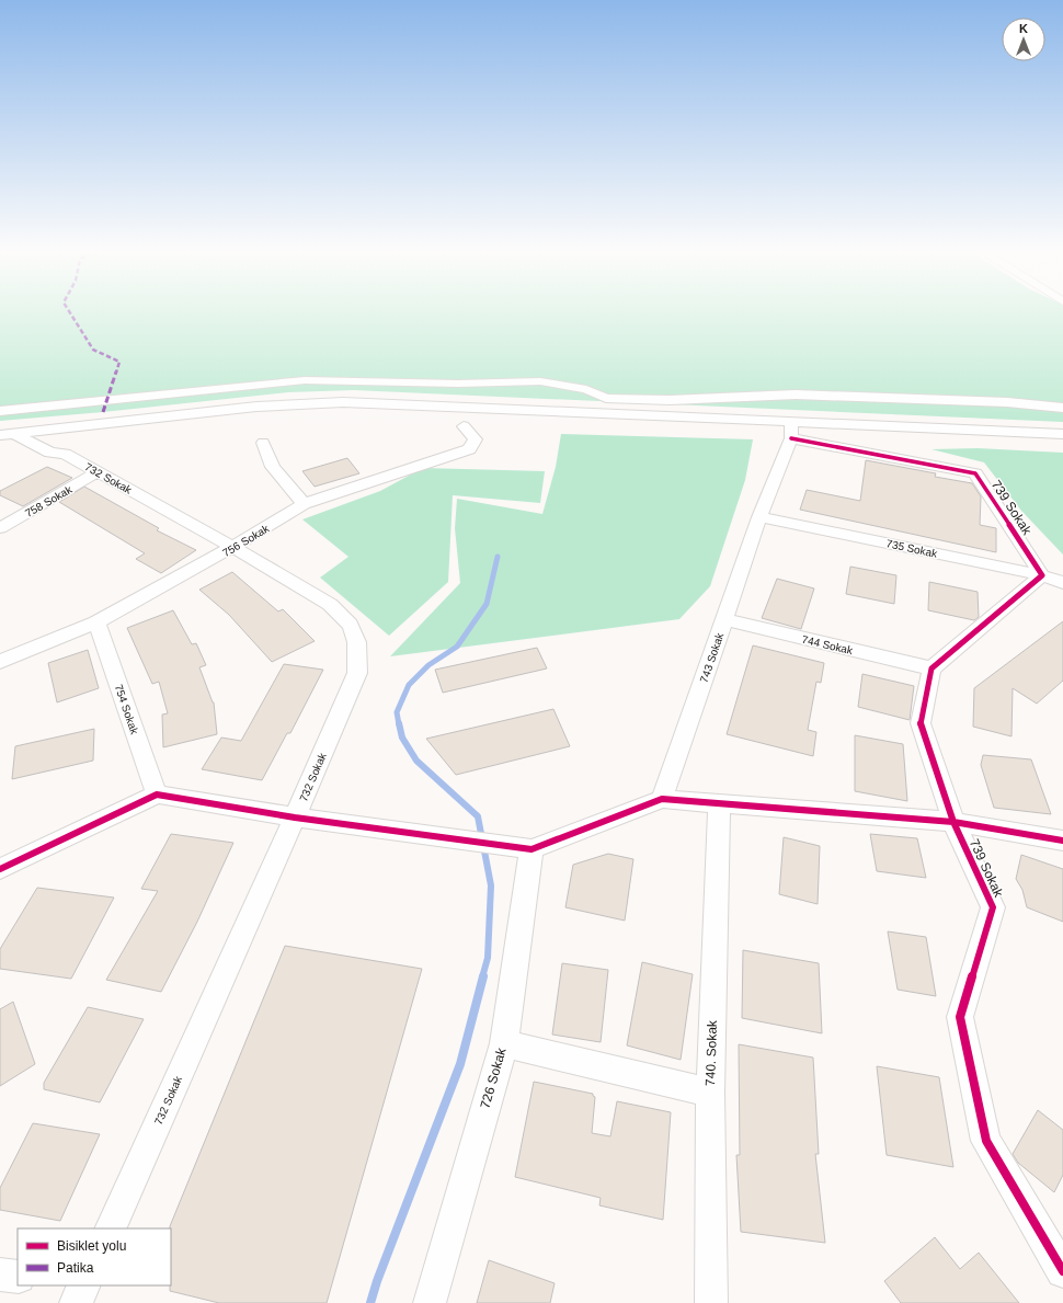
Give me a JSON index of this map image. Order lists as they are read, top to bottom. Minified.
{"streets":{"street":["732 Sokak","758 Sokak","739 Sokak","756 Sokak","735 Sokak","744 Sokak","743 Sokak","754 Sokak","740. Sokak","726 Sokak"]},"crossings":[["732 Sokak","758 Sokak"],["732 Sokak","756 Sokak"],["739 Sokak","735 Sokak"],["739 Sokak","744 Sokak"],["739 Sokak","743 Sokak"],["756 Sokak","754 Sokak"],["735 Sokak","743 Sokak"],["744 Sokak","743 Sokak"]],"legend":["Bisiklet yolu","Patika"],"north":"top"}
